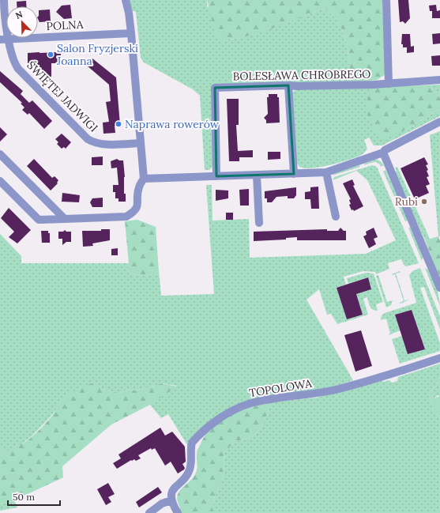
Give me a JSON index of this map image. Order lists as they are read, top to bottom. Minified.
{"streets":{"street":["POLNA","BOLESŁAWA CHROBREGO","ŚWIĘTEJ JADWIGI","TOPOLOWA"]},"crossings":[["POLNA","ŚWIĘTEJ JADWIGI"]],"places":["Salon Fryzjerski Joanna","Naprawa rowerów","Rubi"],"scale_bar":"50 m","north":"top left"}
